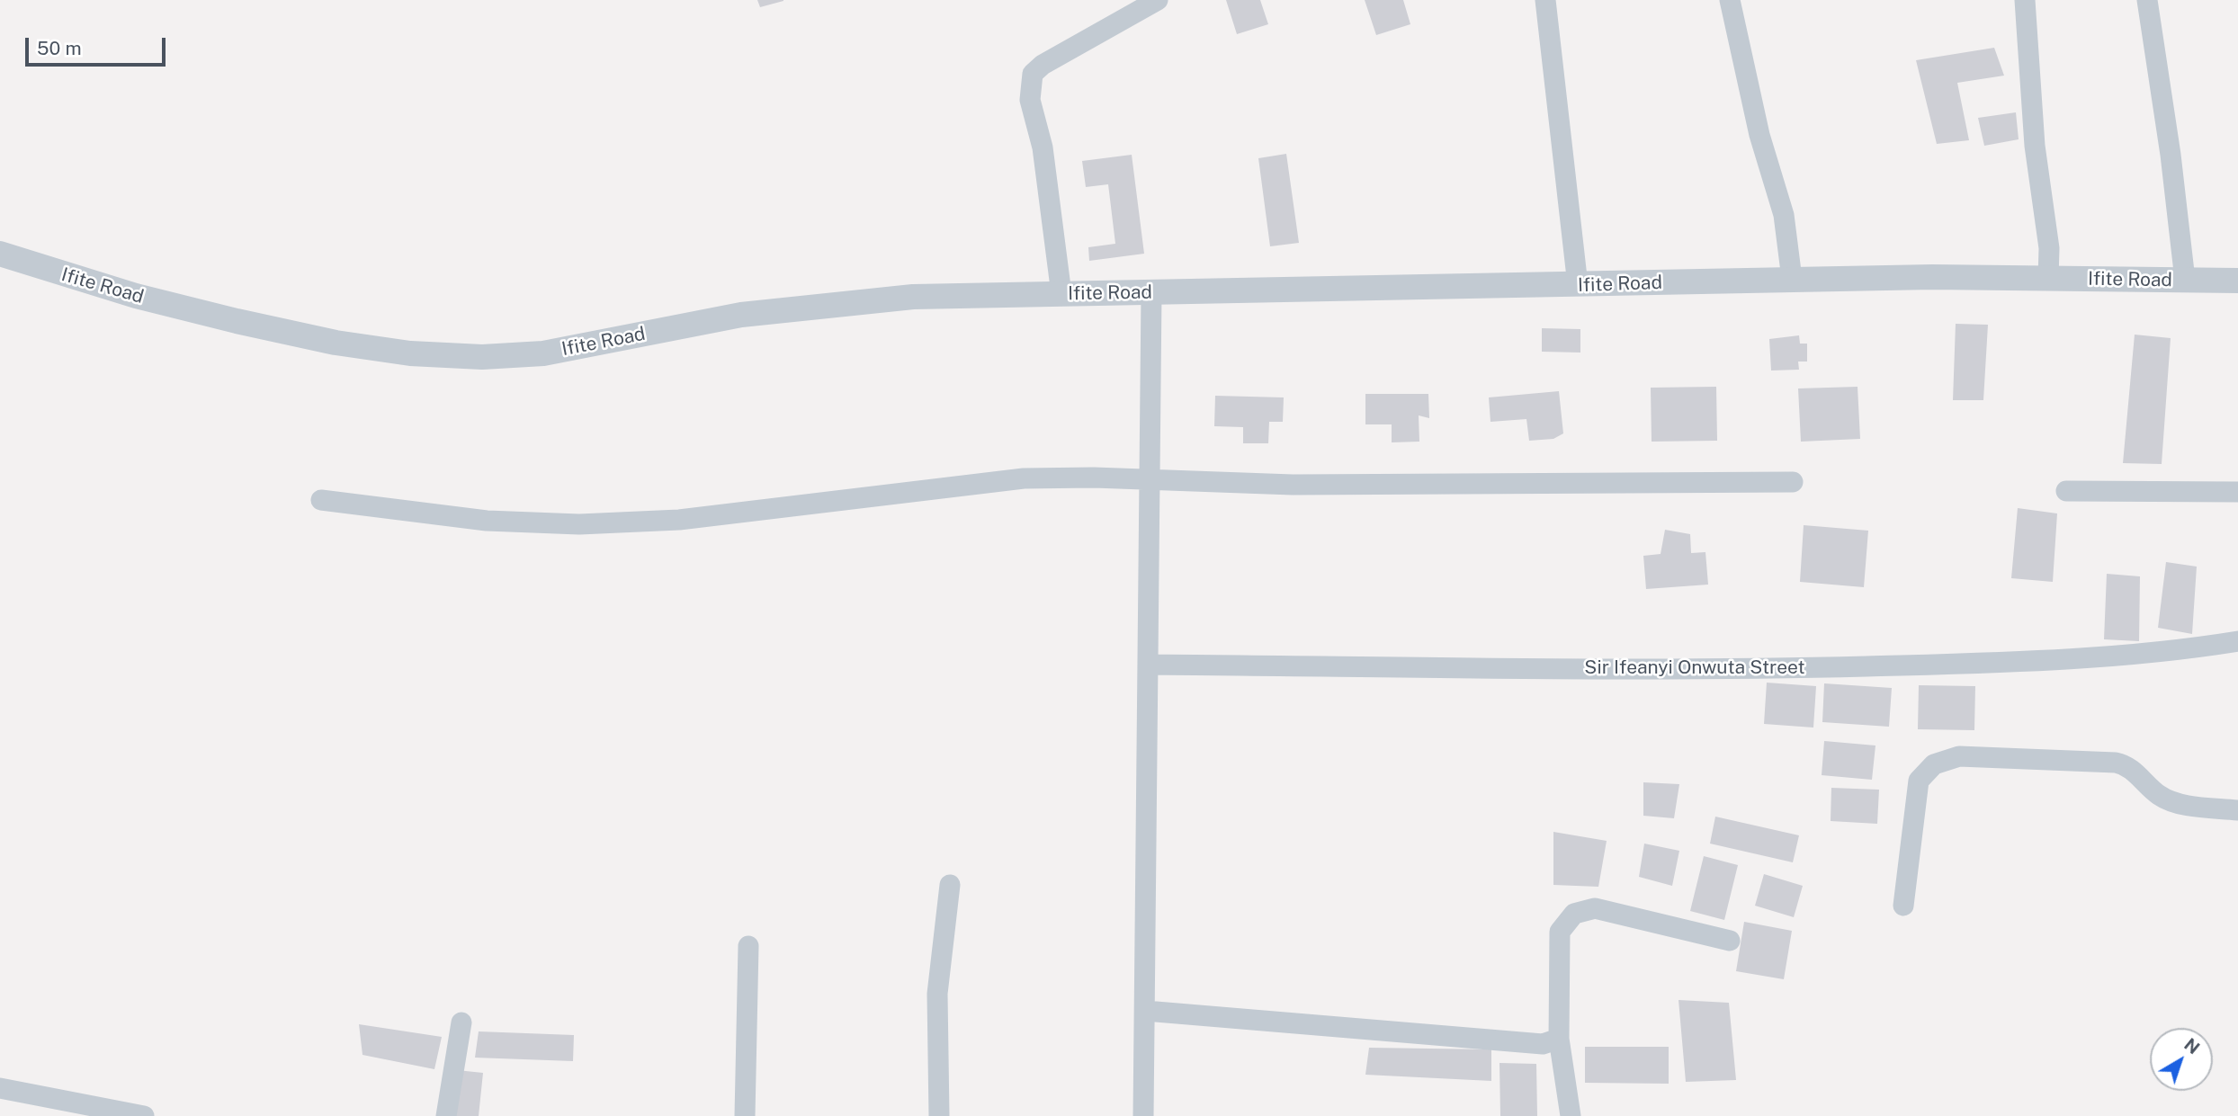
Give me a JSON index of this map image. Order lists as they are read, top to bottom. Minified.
{"streets":{"street":["Ifite Road","Sir Ifeanyi Onwuta Street"]},"scale_bar":"50 m","north":"top right"}
